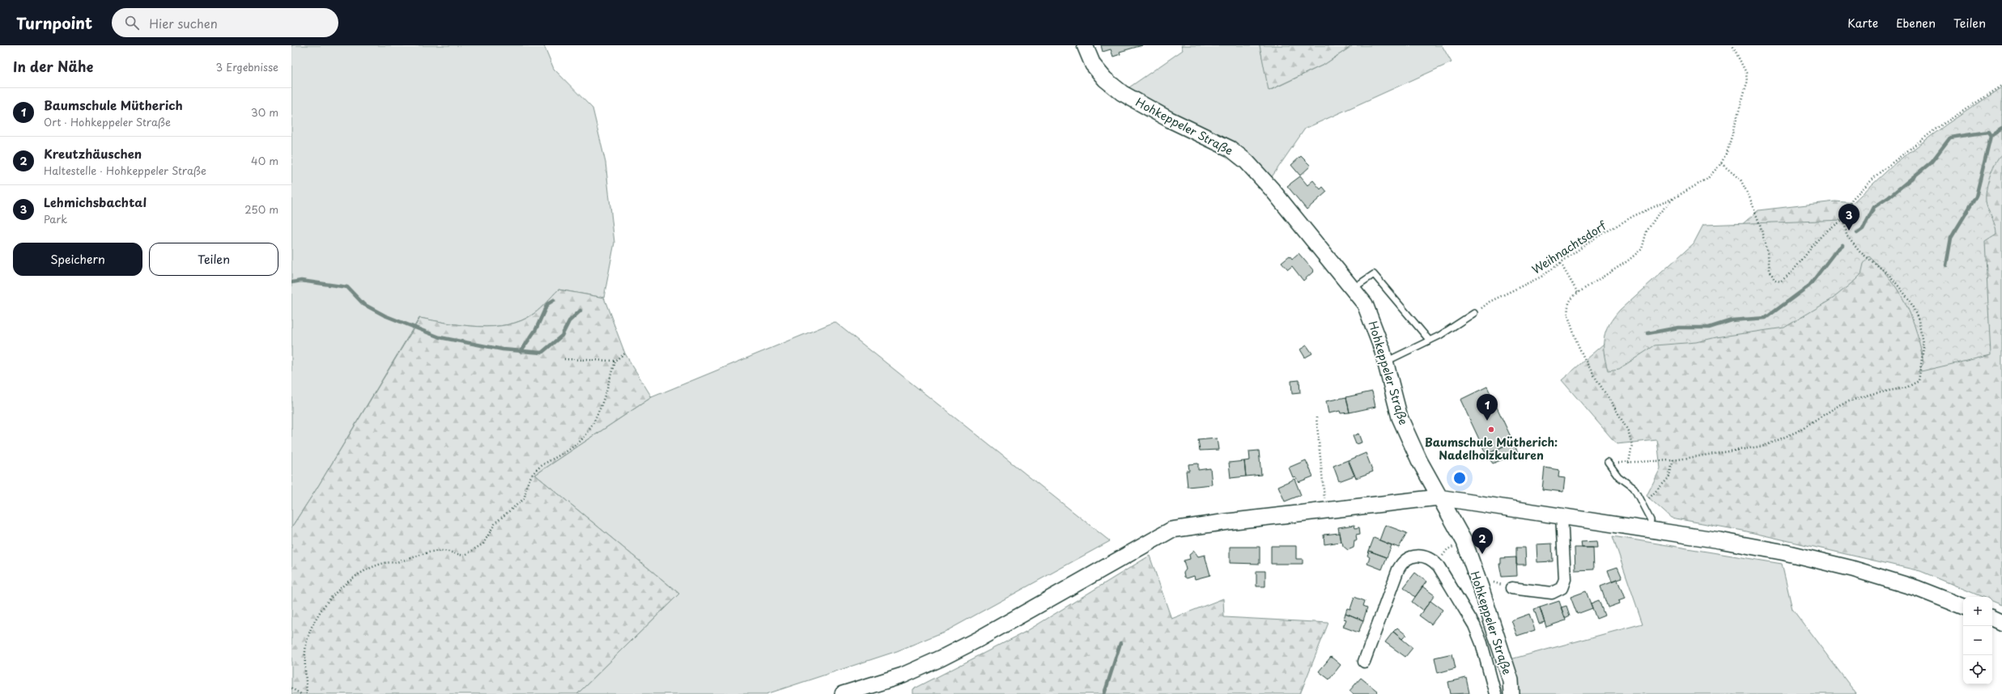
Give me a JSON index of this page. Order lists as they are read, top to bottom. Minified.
{"streets":{"street":["Hohkeppeler Straße"],"path":["Weihnachtsdorf"]},"places":["Baumschule Mütherich: Nadelholzkulturen"],"page":{"header":"Turnpoint","search":"Hier suchen","nav":["Karte","Ebenen","Teilen"],"heading":["In der Nähe","3 Ergebnisse"],"list":[{"mark":"1","name":"Baumschule Mütherich","note":"Ort · Hohkeppeler Straße","value":"30 m"},{"mark":"2","name":"Kreutzhäuschen","note":"Haltestelle · Hohkeppeler Straße","value":"40 m"},{"mark":"3","name":"Lehmichsbachtal","note":"Park","value":"250 m"}],"pins":["3","1","2"],"buttons":["Speichern","Teilen"],"map_buttons":["+","−"]}}
